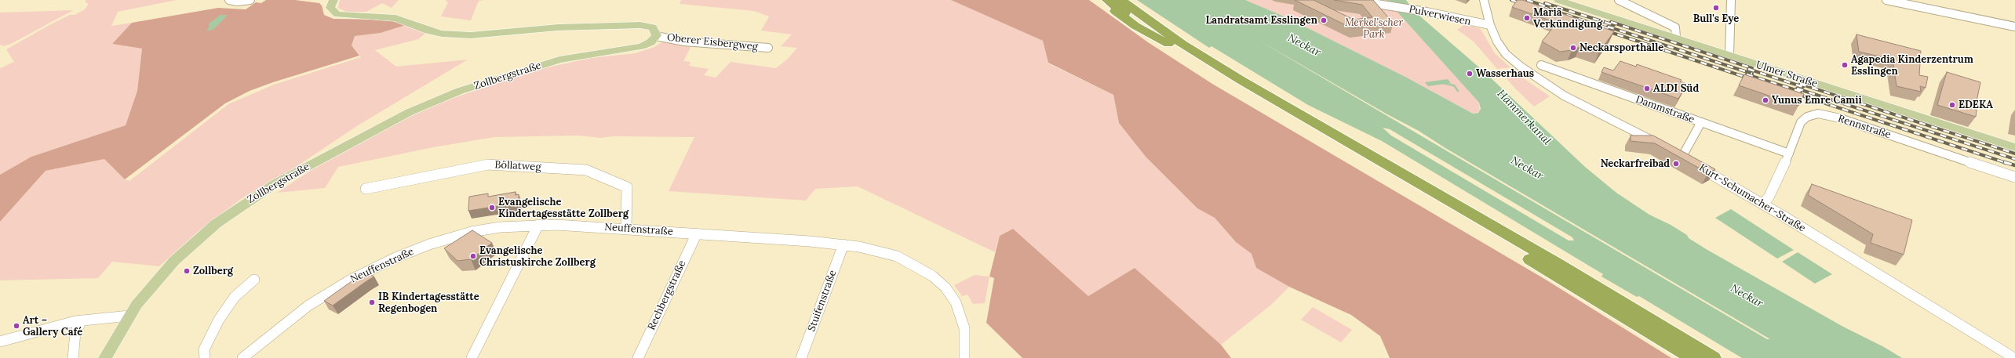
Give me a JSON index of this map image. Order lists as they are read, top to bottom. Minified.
{"streets":{"main road":["Ulmer Straße","Zollbergstraße"],"street":["Pulverwiesen","Oberer Eisbergweg","Dammstraße","Rennstraße","Böllatweg","Kurt-Schumacher-Straße","Neuffenstraße","Rechbergstraße","Stuifenstraße"]},"crossings":[["Oberer Eisbergweg","Zollbergstraße"],["Dammstraße","Rennstraße"],["Dammstraße","Kurt-Schumacher-Straße"],["Rennstraße","Kurt-Schumacher-Straße"],["Böllatweg","Neuffenstraße"],["Neuffenstraße","Rechbergstraße"],["Neuffenstraße","Stuifenstraße"]],"water":["Neckar","Hammerkanal"],"parks":["Merkel'scher Park"],"places":["Bull's Eye","Mariä Verkündigung","Landratsamt Esslingen","Neckarsporthalle","Agapedia Kinderzentrum Esslingen","Wasserhaus","ALDI Süd","Yunus Emre Camii","EDEKA","Neckarfreibad","Evangelische Kindertagesstätte Zollberg","Evangelische Christuskirche Zollberg","Zollberg","IB Kindertagesstätte Regenbogen","Art – Gallery Café"]}
